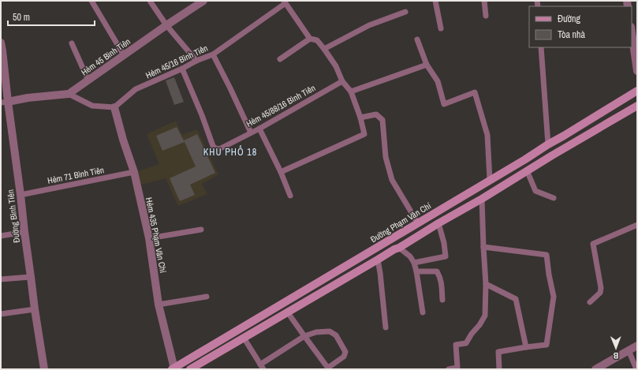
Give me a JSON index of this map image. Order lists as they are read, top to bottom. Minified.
{"streets":{"main road":["Đường Phạm Văn Chí"],"street":["Hẻm 45 Bình Tiên","Đường Bình Tiên","Hẻm 435 Phạm Văn Chí"],"lane":["Hẻm 45/16 Bình Tiên","Hẻm 45/88/16 Bình Tiên","Hẻm 71 Bình Tiên"]},"crossings":[["Hẻm 45 Bình Tiên","Đường Bình Tiên"],["Hẻm 45/16 Bình Tiên","Hẻm 45/88/16 Bình Tiên"],["Hẻm 45/16 Bình Tiên","Hẻm 435 Phạm Văn Chí"],["Hẻm 71 Bình Tiên","Đường Bình Tiên"],["Hẻm 71 Bình Tiên","Hẻm 435 Phạm Văn Chí"],["Đường Phạm Văn Chí","Hẻm 435 Phạm Văn Chí"]],"districts":["KHU PHỐ 18"],"legend":["Đường","Tòa nhà"],"scale_bar":"50 m","north":"bottom"}
